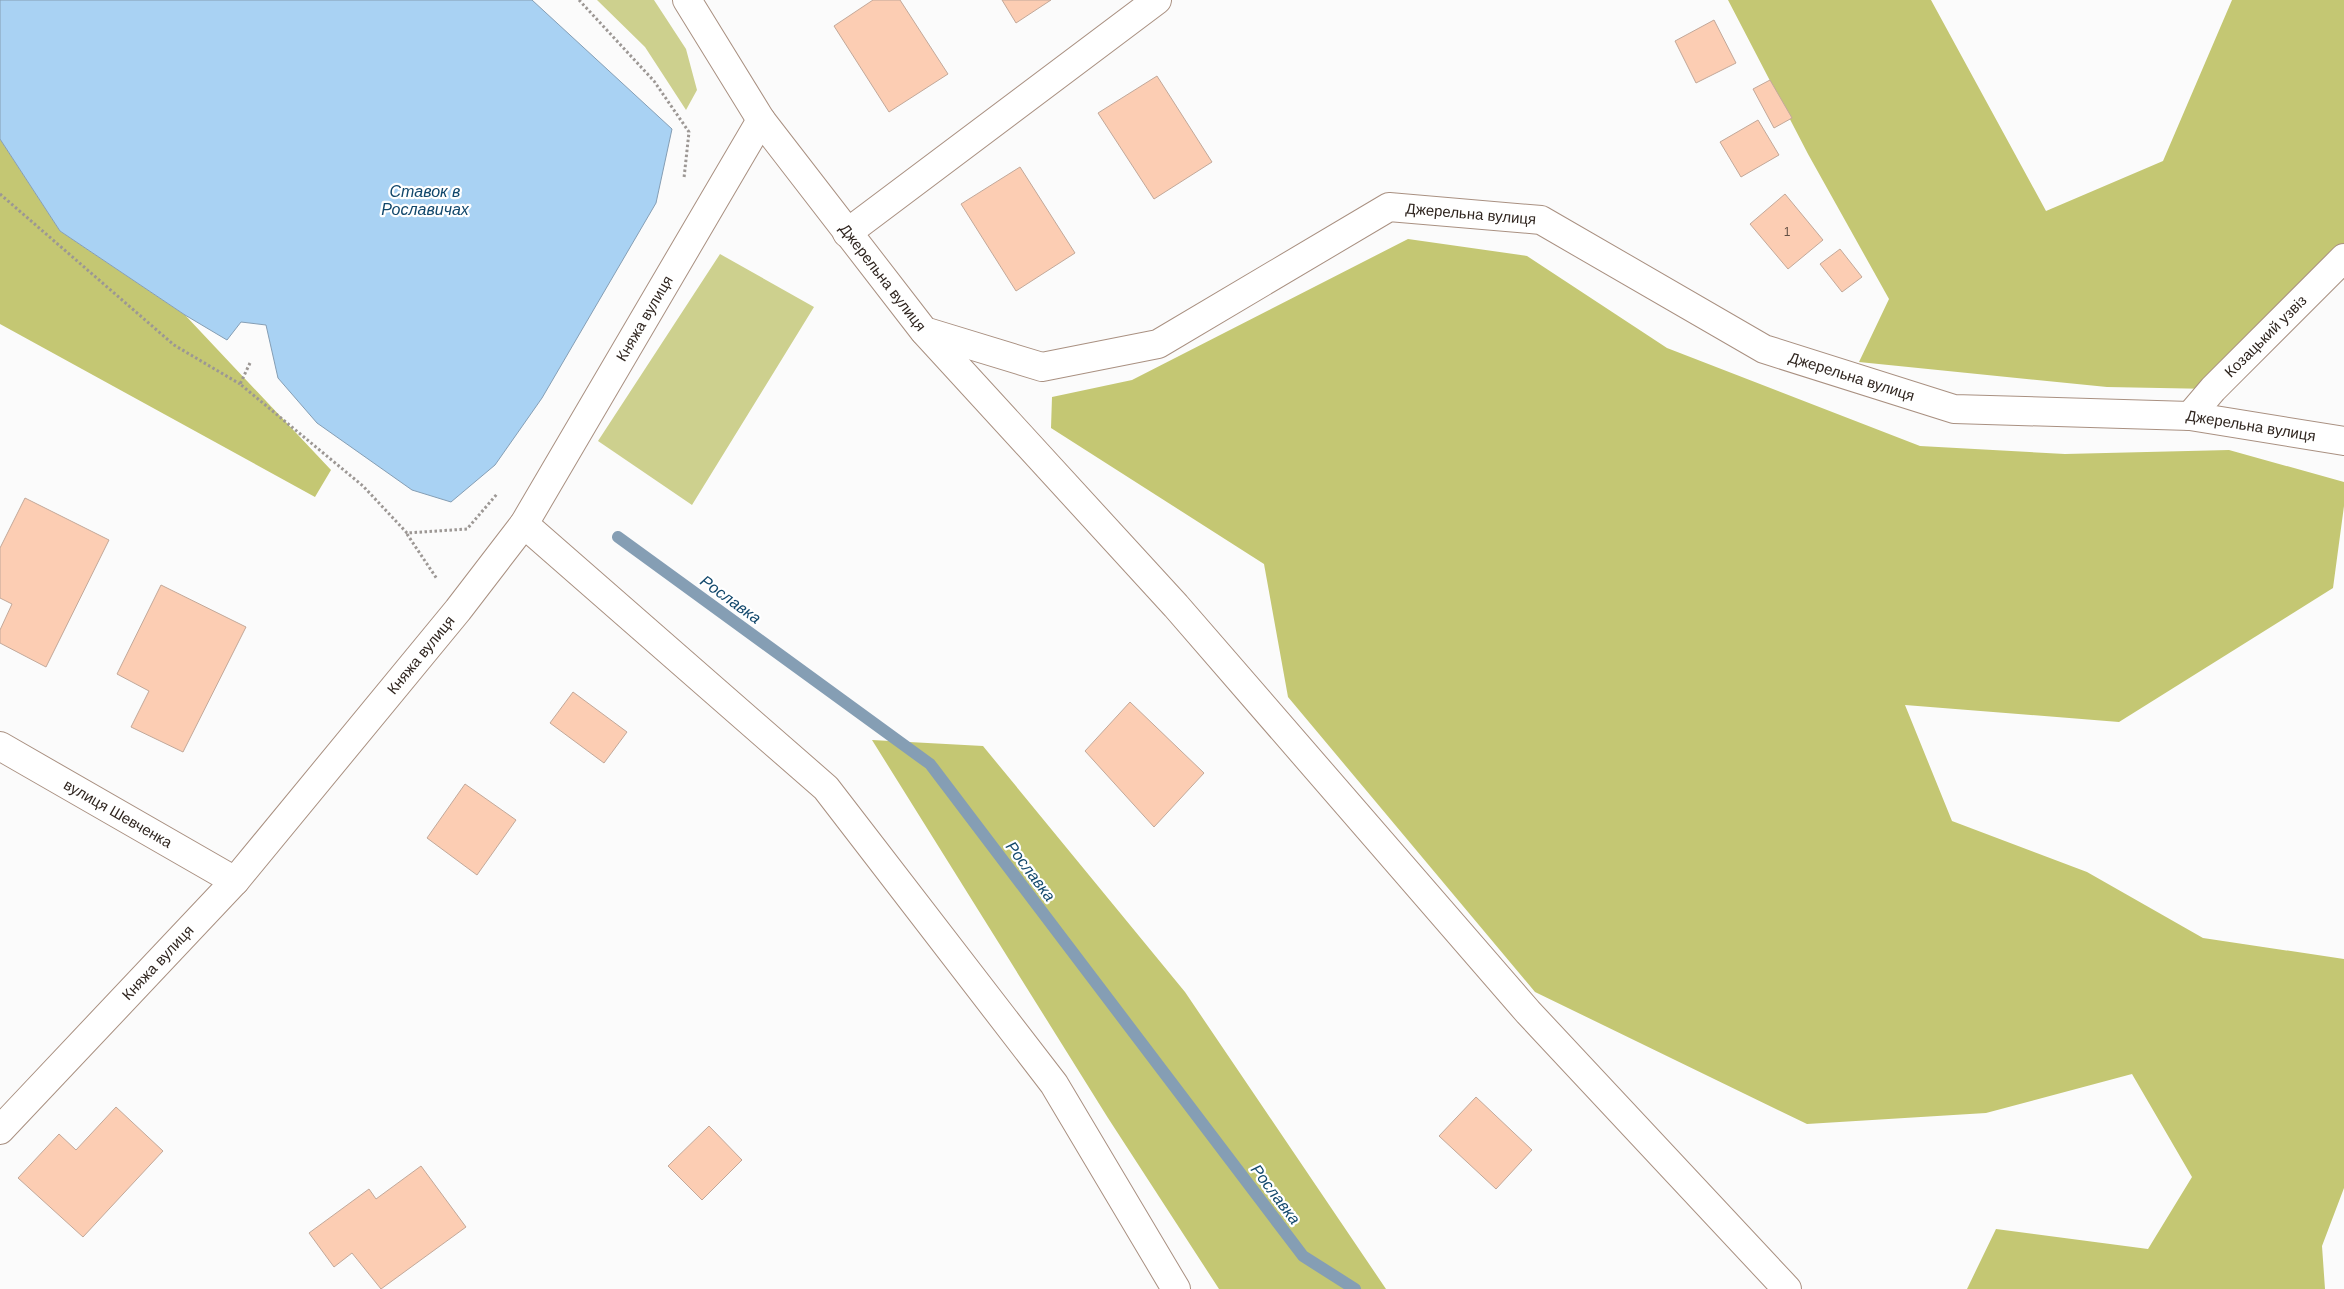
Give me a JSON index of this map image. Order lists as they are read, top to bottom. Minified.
{"streets":{"street":["Джерельна вулиця","Княжа вулиця","Козацький узвіз","вулиця Шевченка"]},"crossings":[["Джерельна вулиця","Княжа вулиця"],["Джерельна вулиця","Козацький узвіз"],["Княжа вулиця","вулиця Шевченка"]],"water":["Ставок в Рославичах","Рославка"],"house_numbers":["1"]}
